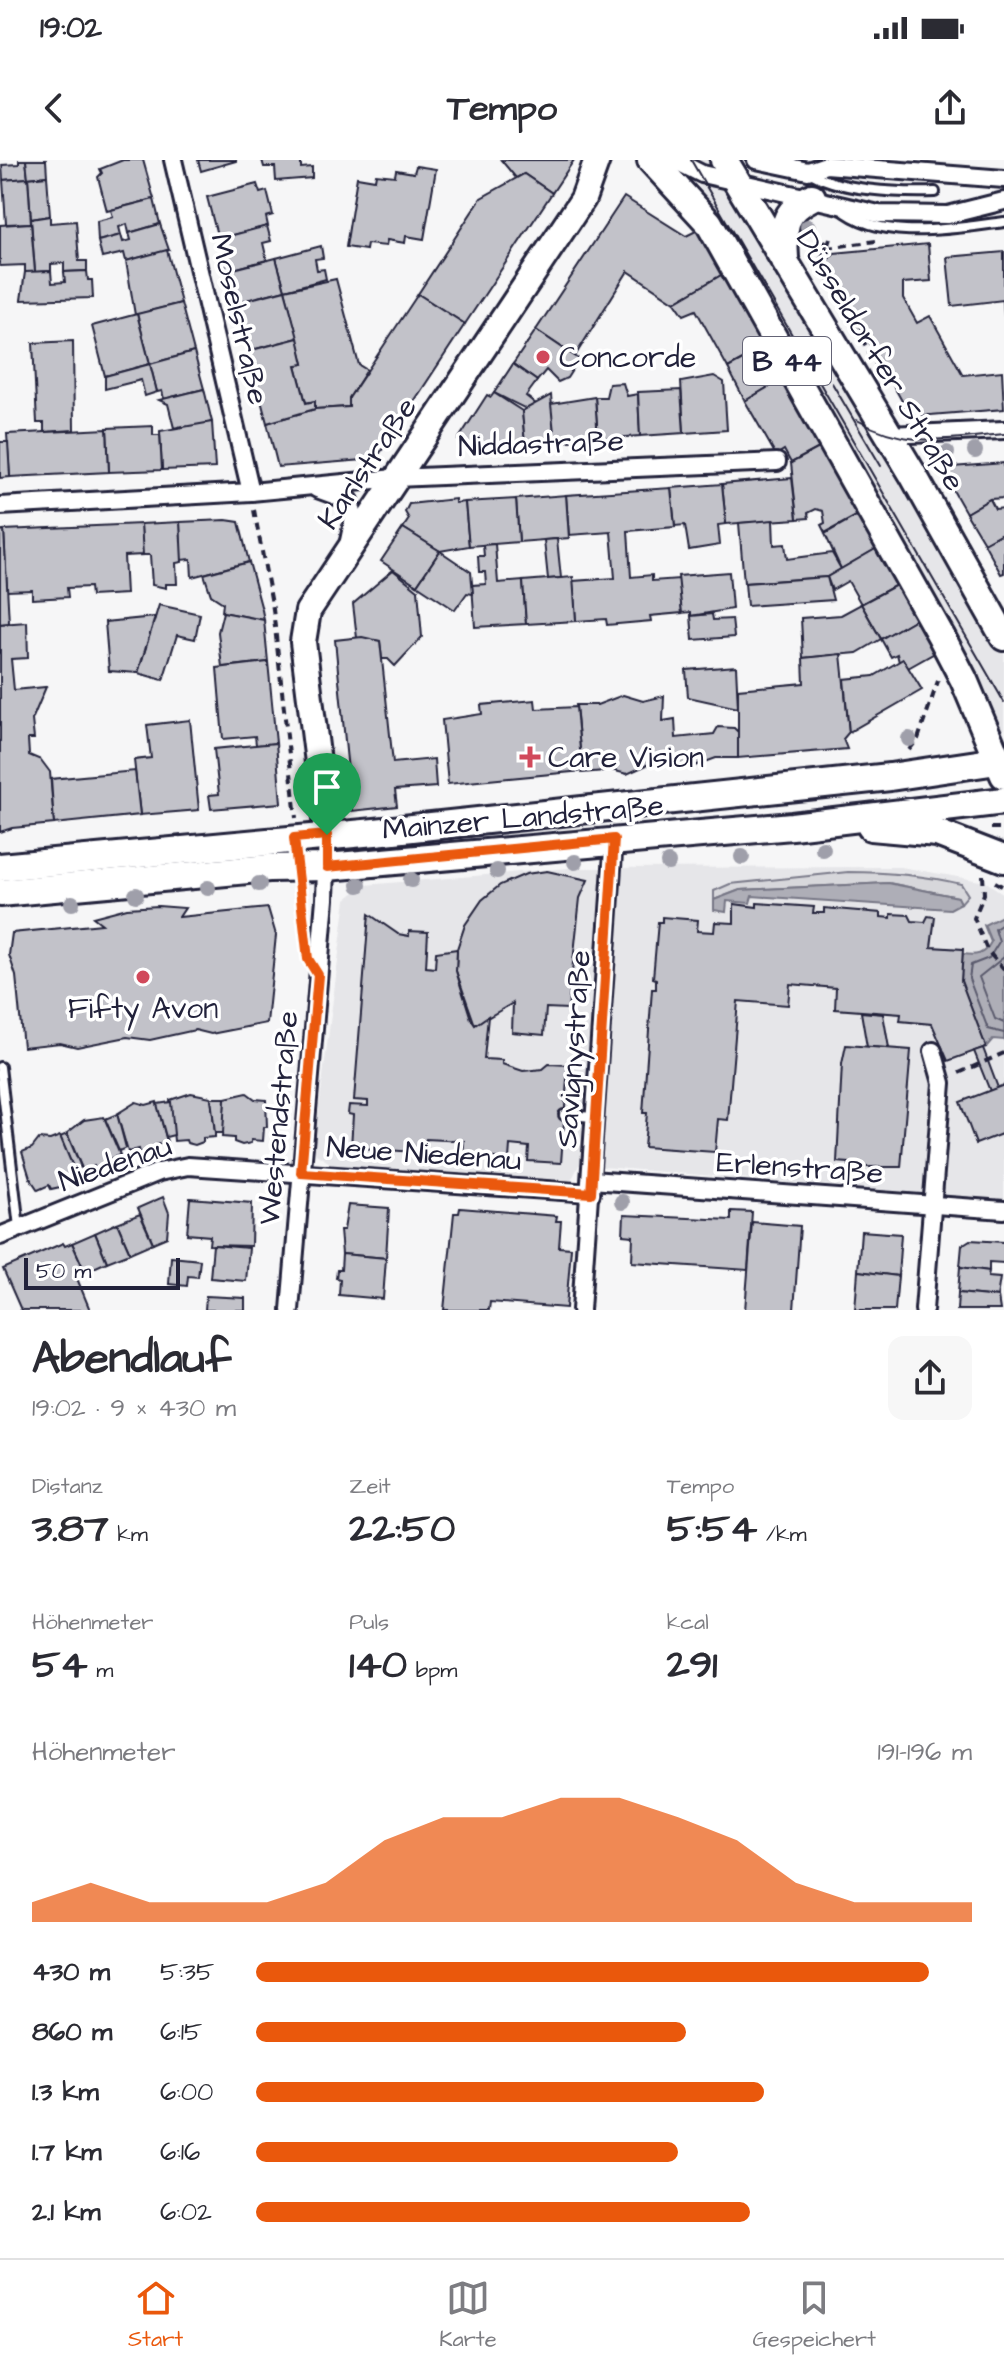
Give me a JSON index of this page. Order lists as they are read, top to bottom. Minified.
{"streets":{"main road":["Düsseldorfer Straße","B 44","Karlstraße","Mainzer Landstraße"],"street":["Moselstraße","Niddastraße","Savignystraße","Westendstraße","Neue Niedenau","Niedenau","Erlenstraße"]},"crossings":[["Moselstraße","Niddastraße"],["B 44","Mainzer Landstraße"],["Niddastraße","Karlstraße"],["Karlstraße","Mainzer Landstraße"],["Karlstraße","Westendstraße"],["Mainzer Landstraße","Savignystraße"],["Mainzer Landstraße","Westendstraße"],["Savignystraße","Neue Niedenau"],["Savignystraße","Erlenstraße"],["Westendstraße","Neue Niedenau"],["Westendstraße","Niedenau"],["Neue Niedenau","Niedenau"],["Neue Niedenau","Erlenstraße"]],"places":{"other":["Concorde","Fifty Avon"],"health":["Care Vision"]},"scale_bar":"50 m","page":{"status":"19:02","header":"Tempo","scale":"50 m","heading":["Abendlauf","19:02 · 9 × 430 m"],"stats":[["Distanz","3.87 km"],["Zeit","22:50"],["Tempo","5:54 /km"],["Höhenmeter","54 m"],["Puls","140 bpm"],["kcal","291"]],"chart":["Höhenmeter","191–196 m"],"list":[{"name":"430 m","note":"5:35"},{"name":"860 m","note":"6:15"},{"name":"1.3 km","note":"6:00"},{"name":"1.7 km","note":"6:16"},{"name":"2.1 km","note":"6:02"}],"tabs":["Start","Karte","Gespeichert"]}}
